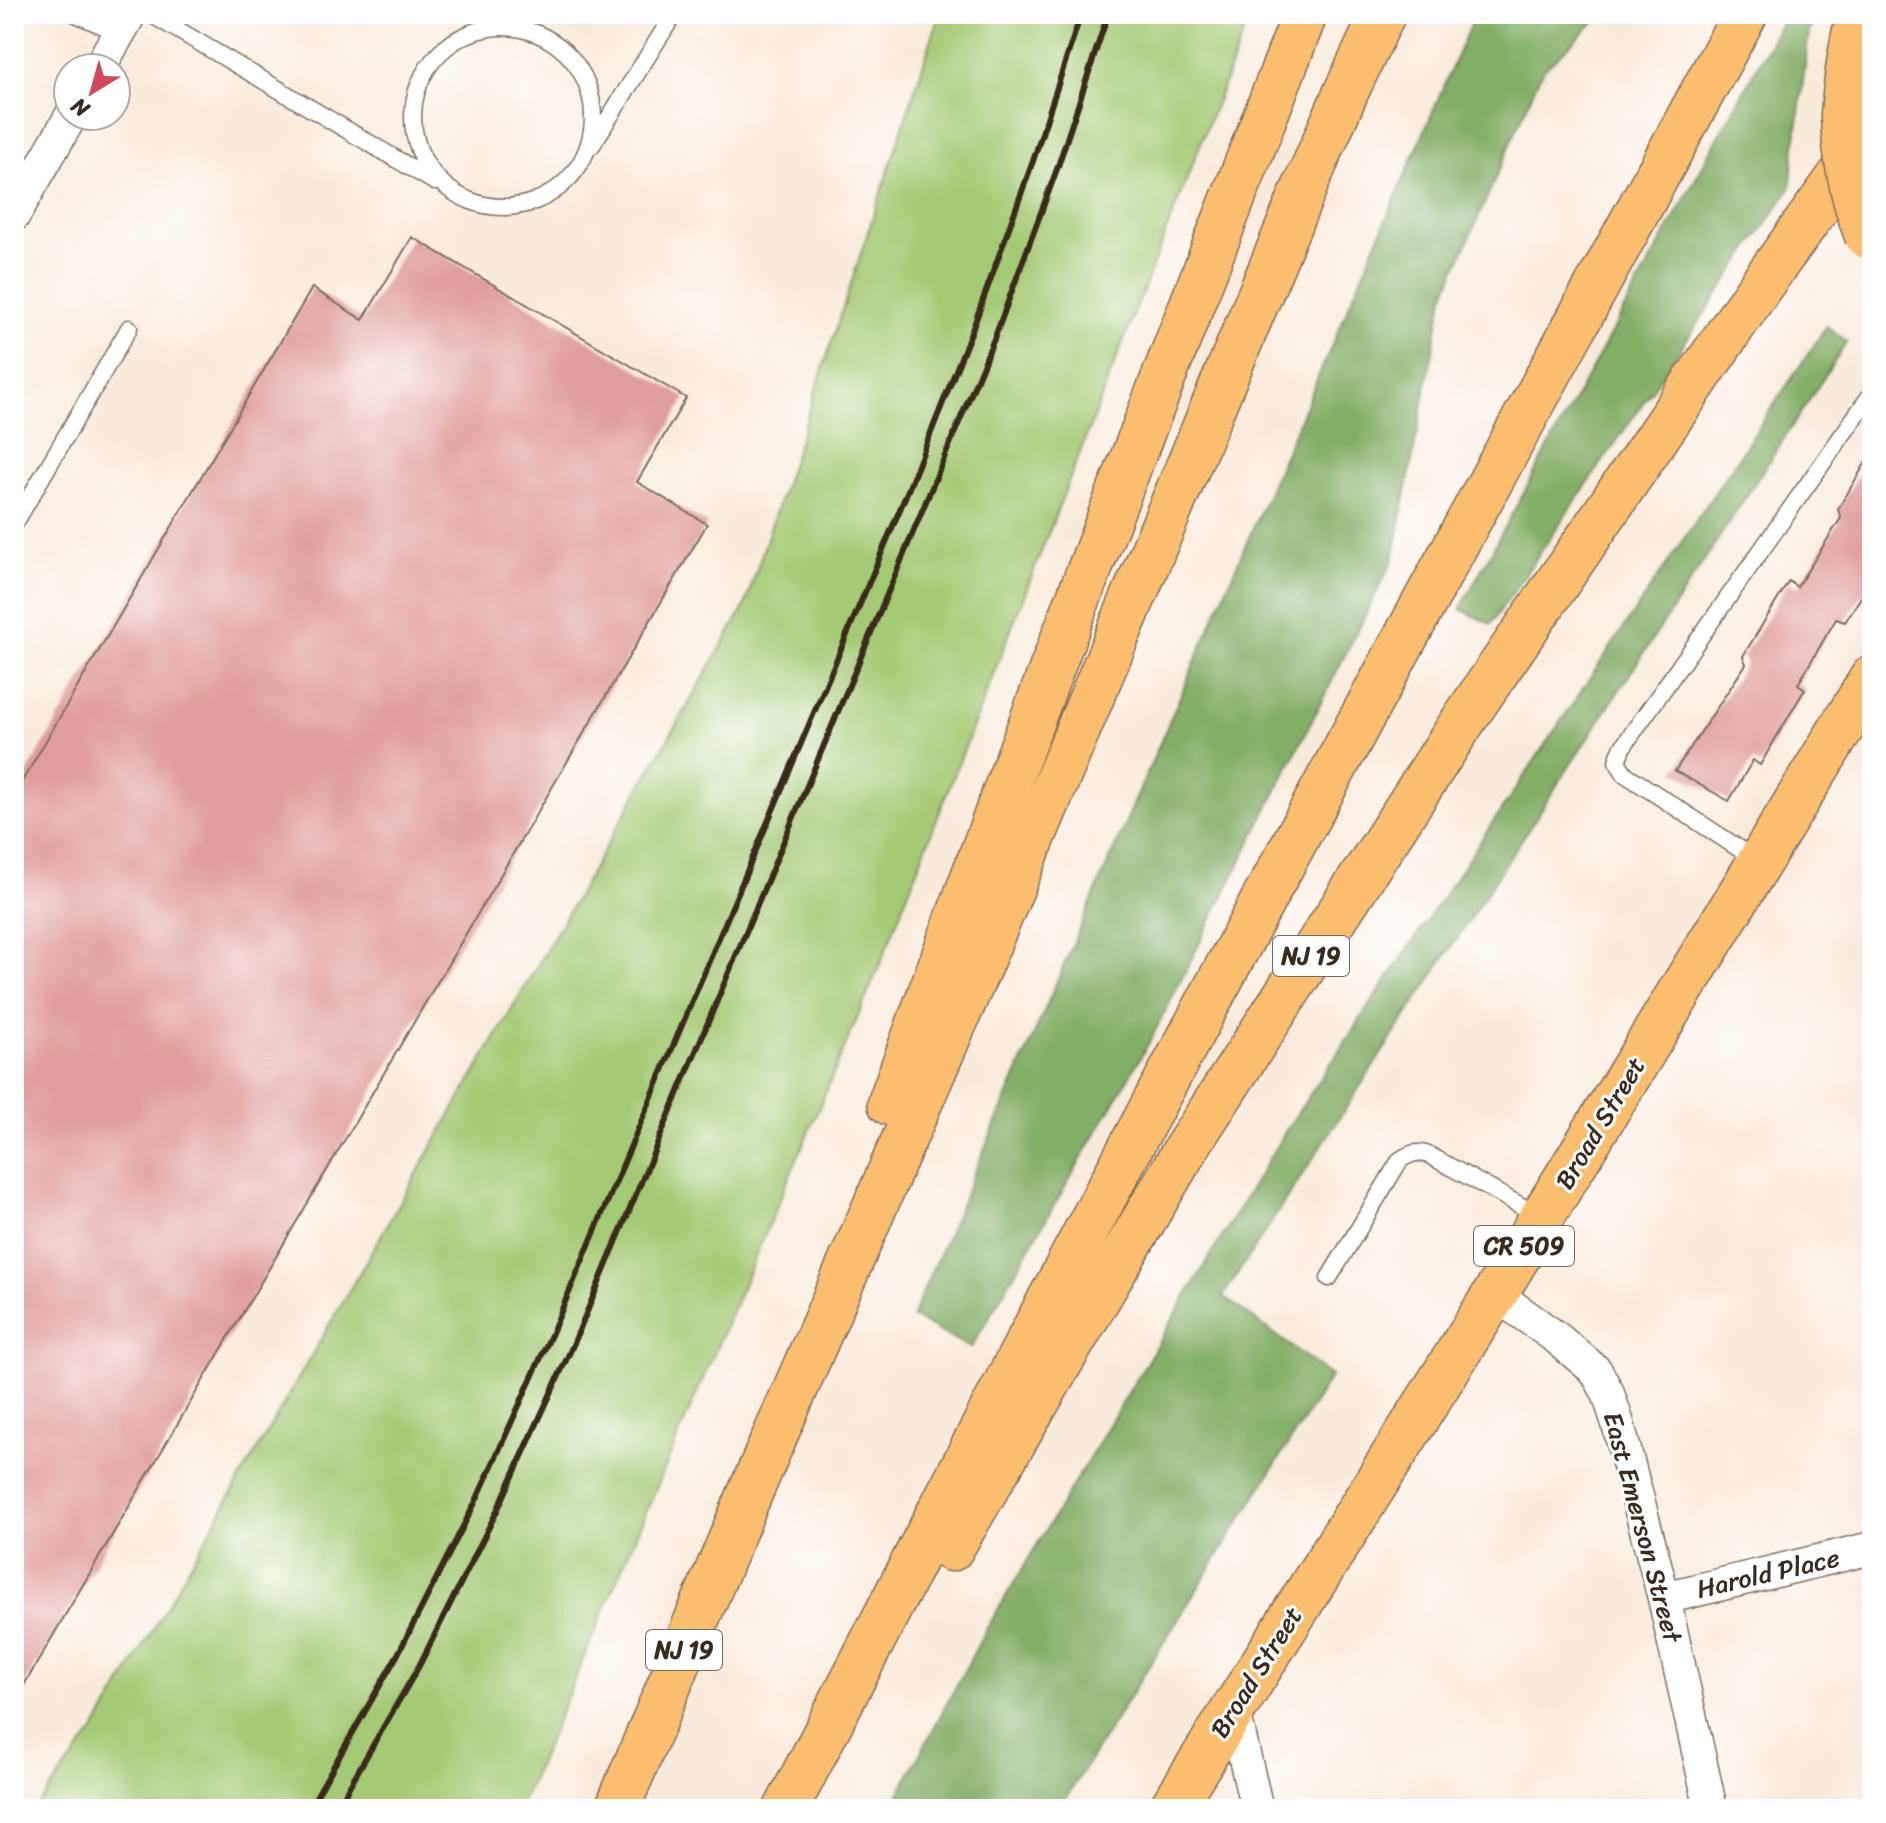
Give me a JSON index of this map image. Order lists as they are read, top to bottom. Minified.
{"streets":{"main road":["NJ 19","Broad Street","CR 509"],"street":["East Emerson Street","Harold Place"]},"crossings":[["Broad Street","East Emerson Street"],["East Emerson Street","Harold Place"]],"north":"bottom left"}
